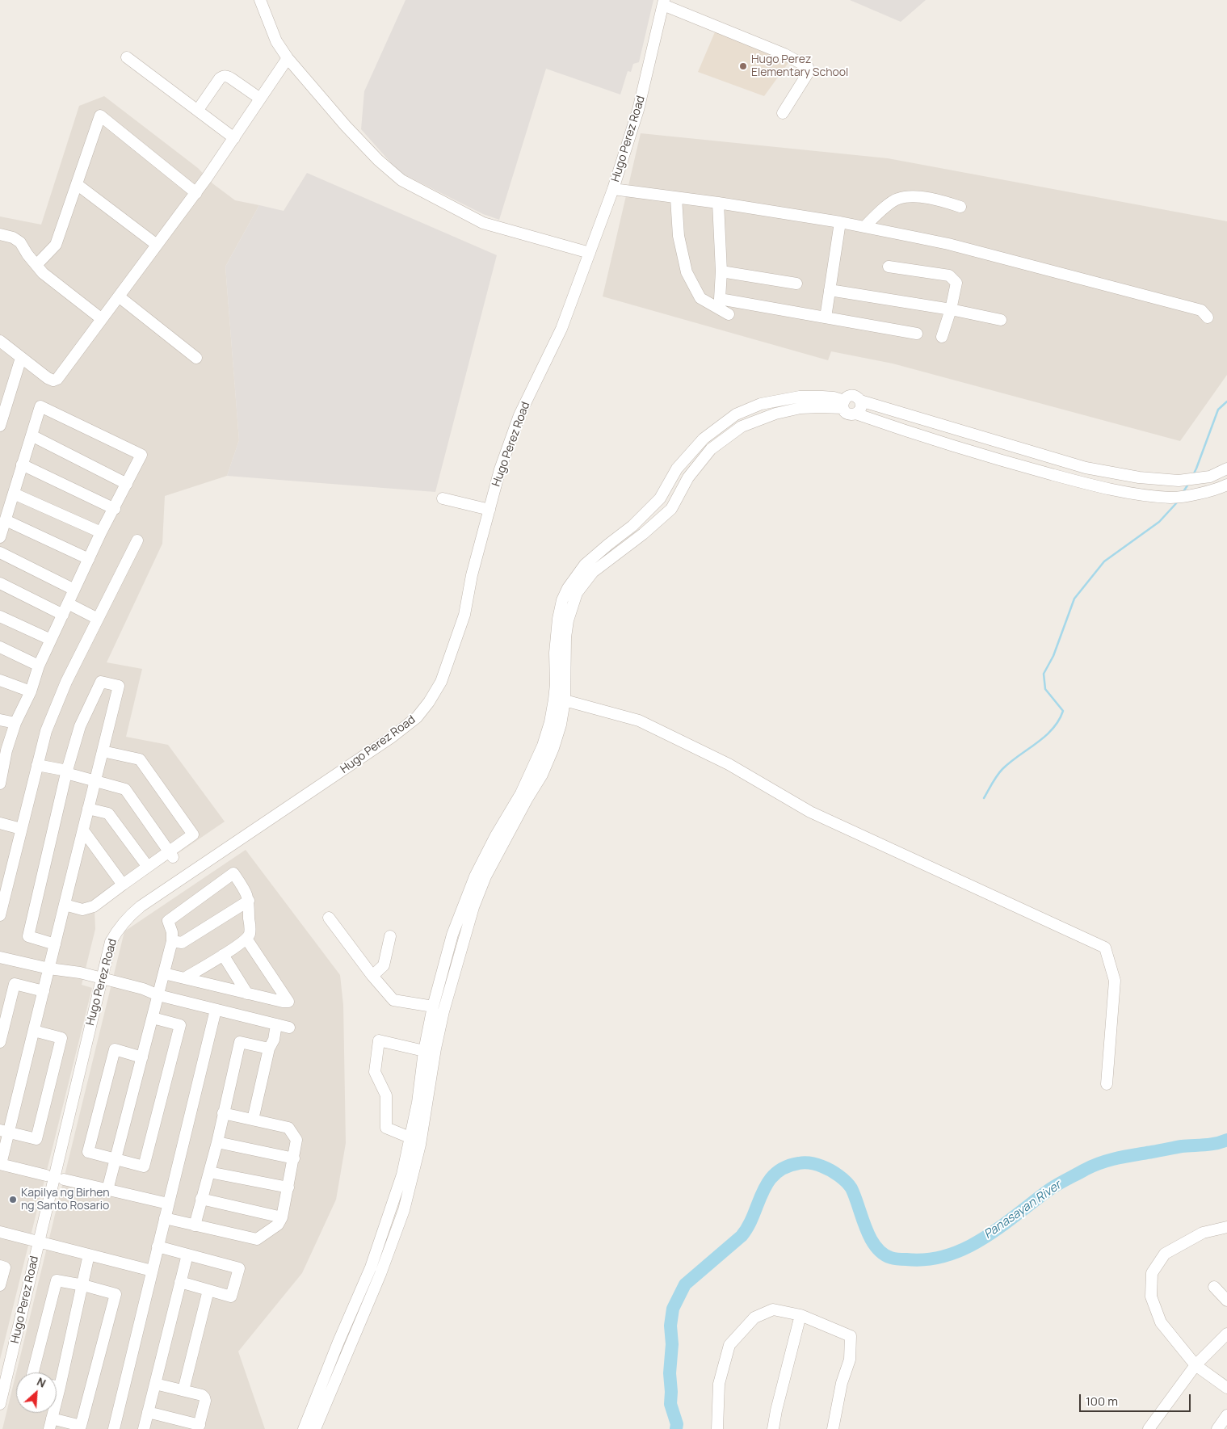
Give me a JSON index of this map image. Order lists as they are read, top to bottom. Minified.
{"streets":{"street":["Hugo Perez Road"]},"water":["Panasayan River"],"places":["Hugo Perez Elementary School","Kapilya ng Birhen ng Santo Rosario"],"scale_bar":"100 m","north":"top right"}
